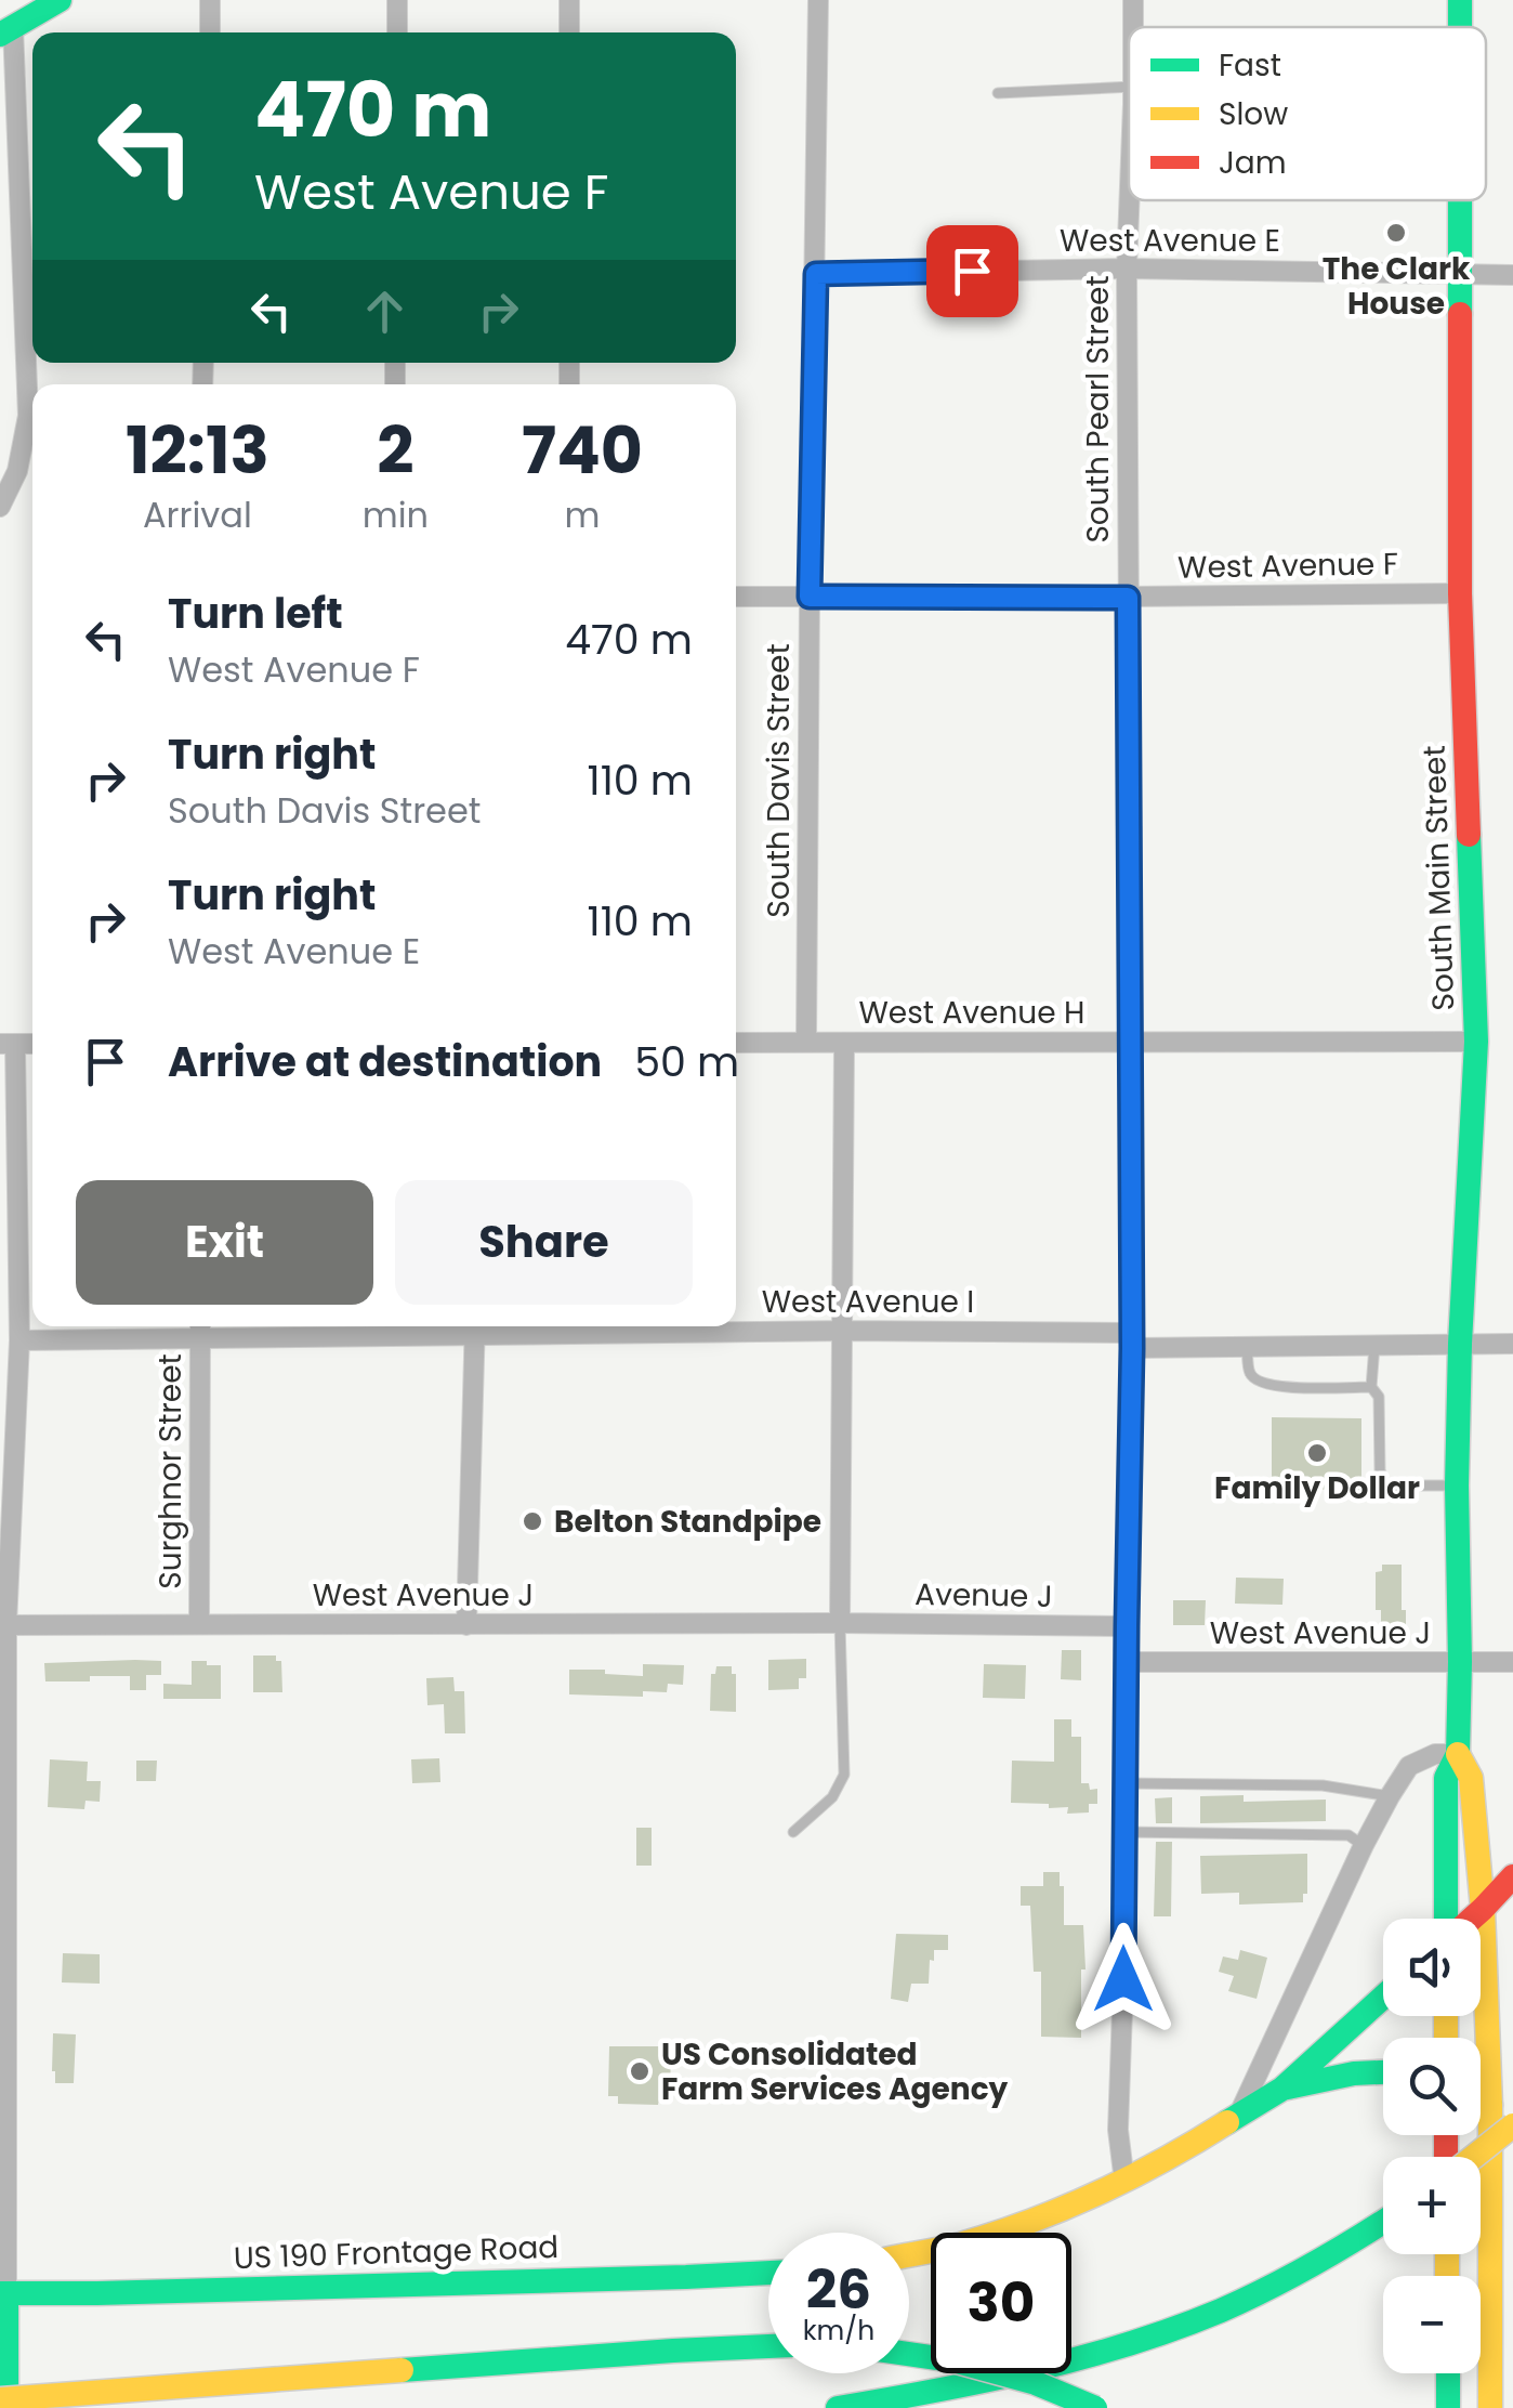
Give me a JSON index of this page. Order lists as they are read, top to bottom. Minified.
{"streets":{"main road":["South Main Street","US 190 Frontage Road"],"street":["West Avenue E","South Pearl Street","West Avenue F","South Davis Street","West Avenue H","West Avenue I","Surghnor Street","West Avenue J","Avenue J"]},"crossings":[["West Avenue E","South Pearl Street"],["West Avenue E","South Davis Street"],["West Avenue E","South Main Street"],["South Pearl Street","West Avenue F"],["South Pearl Street","West Avenue H"],["South Pearl Street","West Avenue I"],["South Pearl Street","West Avenue J"],["South Pearl Street","Avenue J"],["West Avenue F","South Davis Street"],["West Avenue F","South Main Street"],["South Davis Street","West Avenue H"],["South Main Street","West Avenue H"],["South Main Street","West Avenue I"],["South Main Street","West Avenue J"],["West Avenue I","Surghnor Street"],["Surghnor Street","West Avenue J"],["West Avenue J","Avenue J"]],"places":["The Clark House","Family Dollar","Belton Standpipe","US Consolidated Farm Services Agency"],"legend":["Fast","Slow","Jam"],"page":{"turn":["470 m","West Avenue F"],"eta":["12:13","Arrival","2","min","740","m"],"list":[{"name":"Turn left","note":"West Avenue F","value":"470 m"},{"name":"Turn right","note":"South Davis Street","value":"110 m"},{"name":"Turn right","note":"West Avenue E","value":"110 m"},{"name":"Arrive at destination","value":"50 m"}],"buttons":["Exit","Share"],"map_buttons":["+","−"],"speed":"26 km/h","limit":"30"}}
